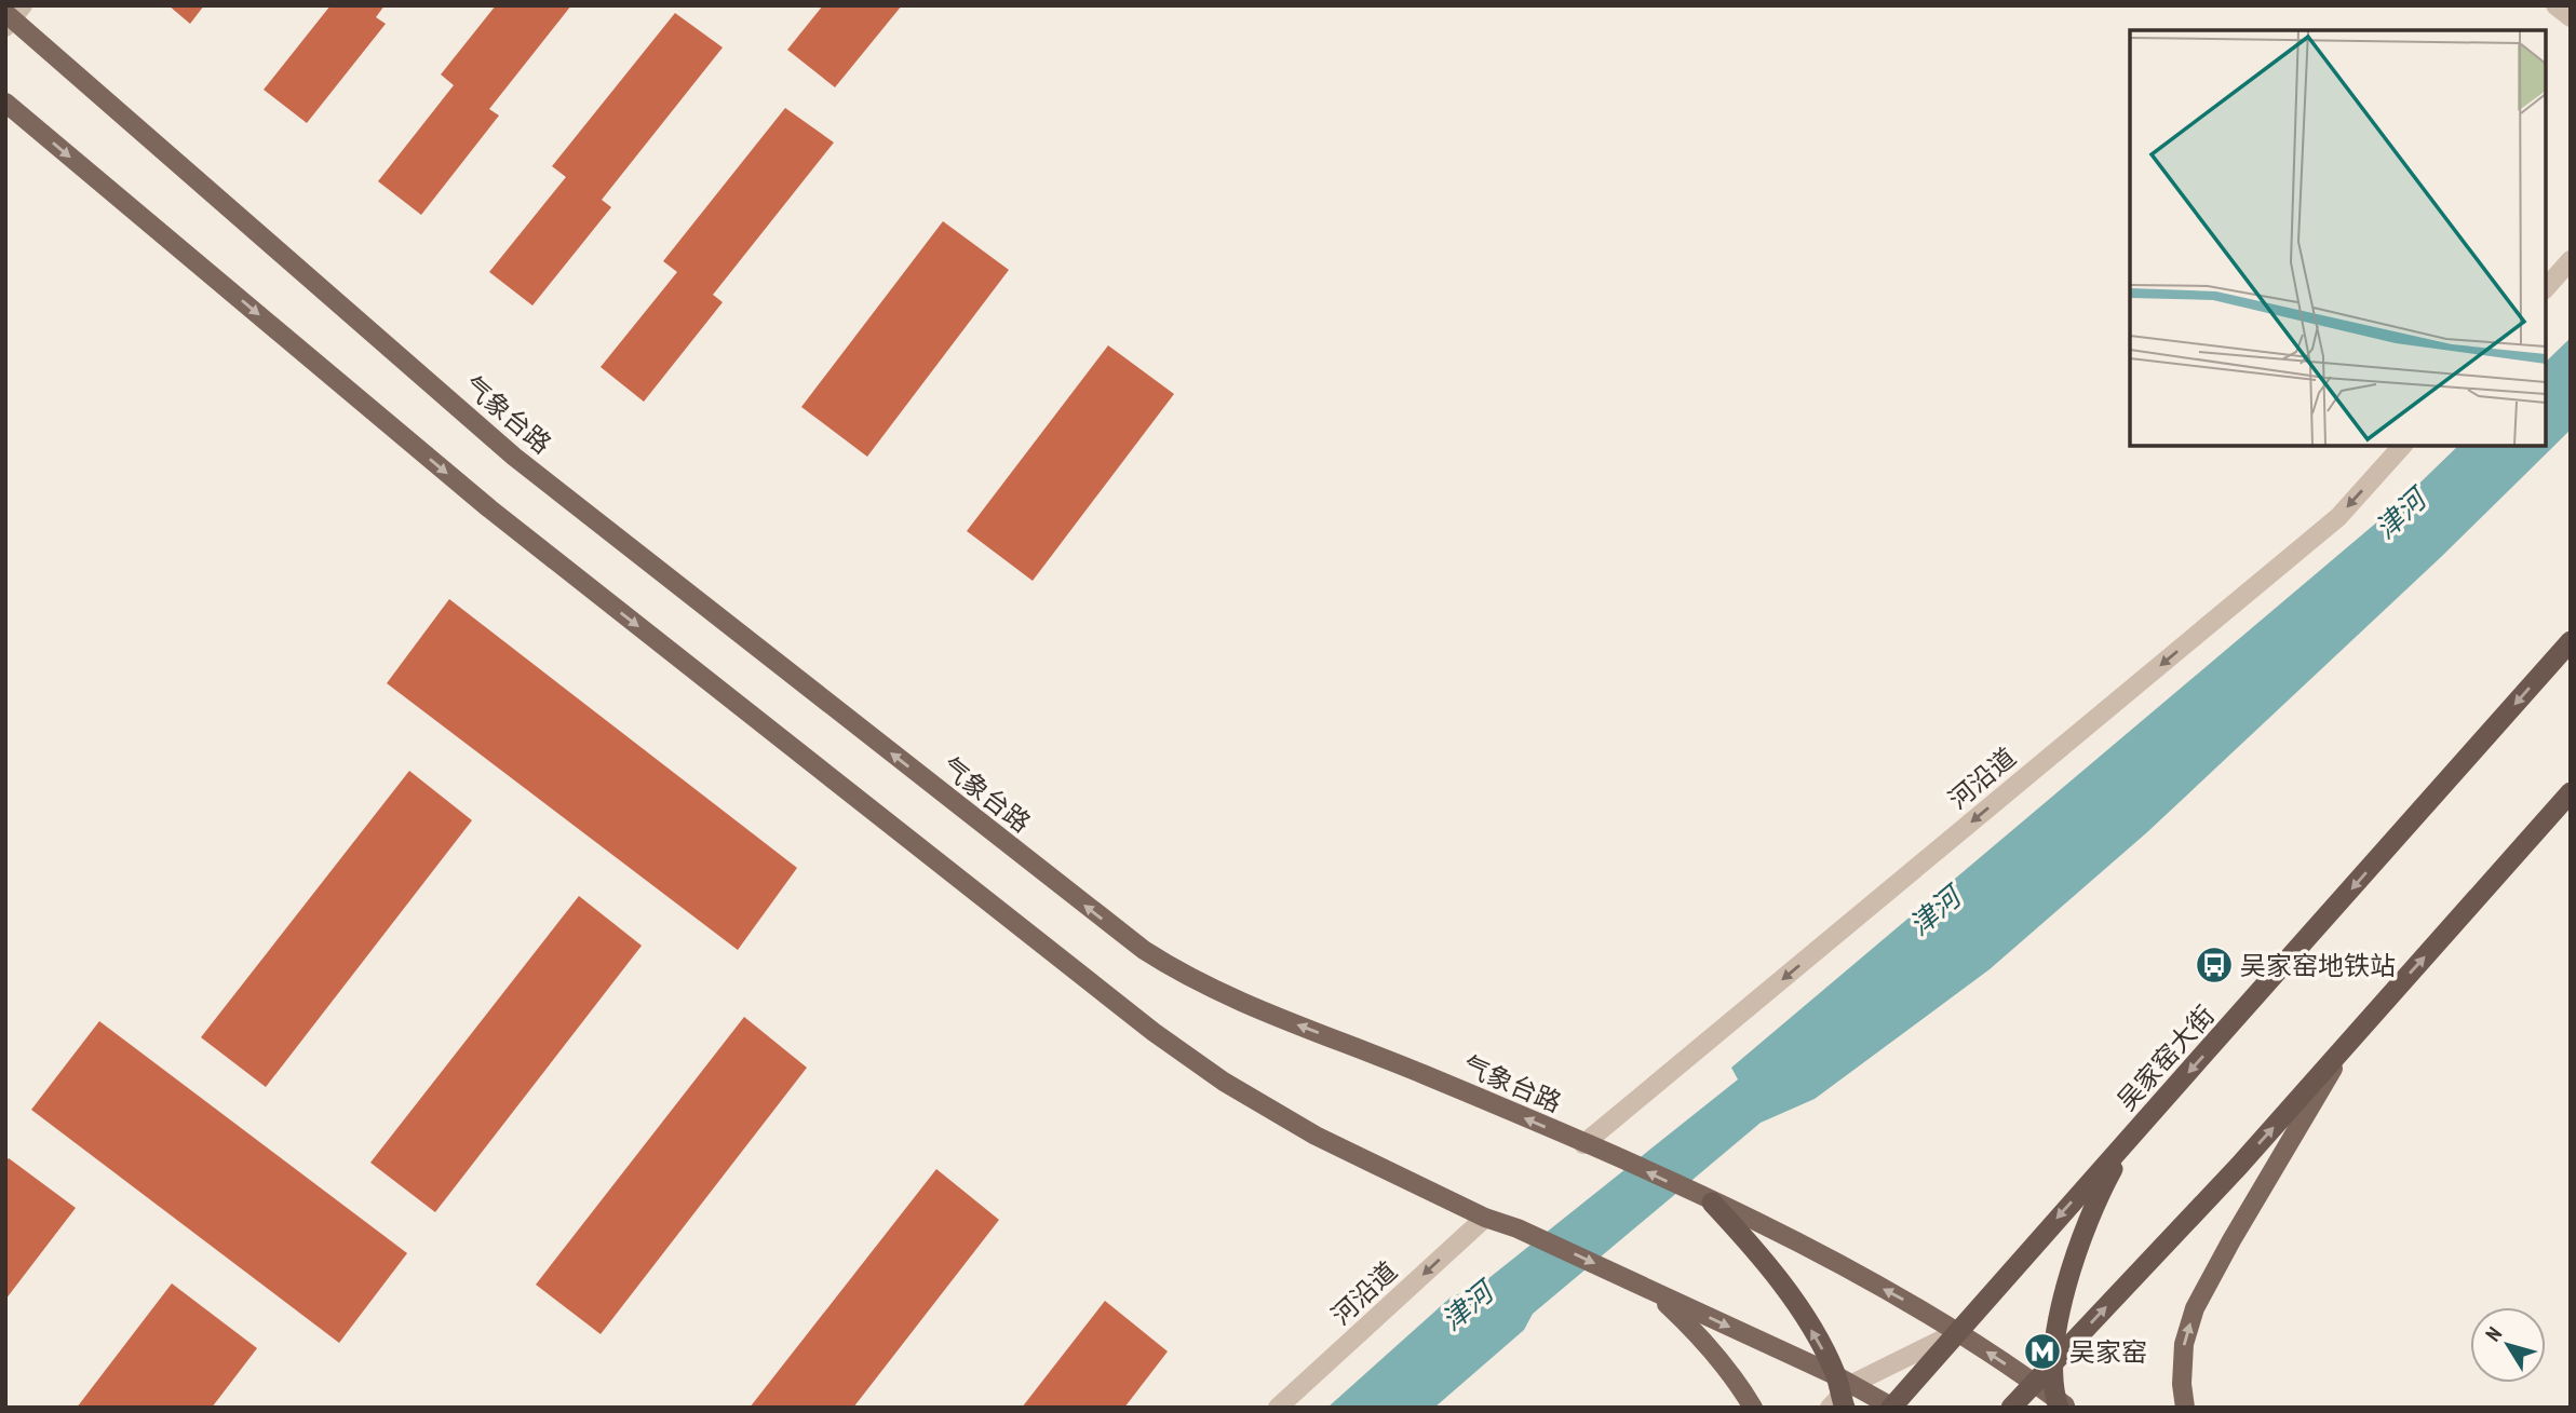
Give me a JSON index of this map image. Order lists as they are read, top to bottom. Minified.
{"streets":{"highway":["吴家窑大街"],"main road":["气象台路"],"street":["河沿道"]},"crossings":[["气象台路","河沿道"],["气象台路","吴家窑大街"]],"one_way":["河沿道"],"water":["津河"],"places":{"bus stop":["吴家窑地铁站"],"metro station":["吴家窑"]},"north":"top left"}
